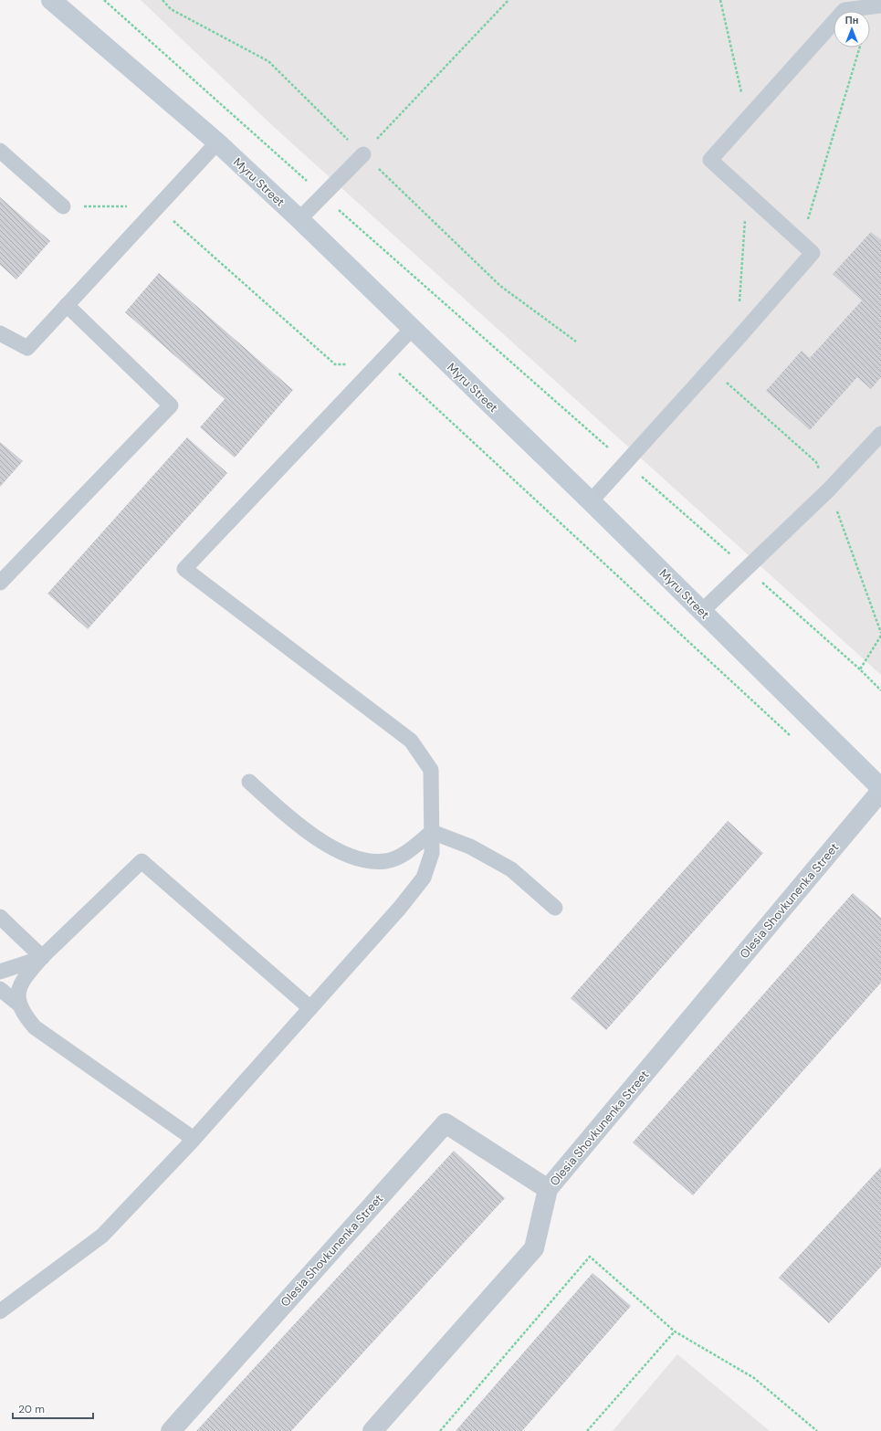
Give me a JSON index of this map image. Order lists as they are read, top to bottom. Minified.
{"streets":{"street":["Myru Street","Olesia Shovkunenka Street"]},"crossings":[["Myru Street","Olesia Shovkunenka Street"]],"scale_bar":"20 m","north":"top"}
